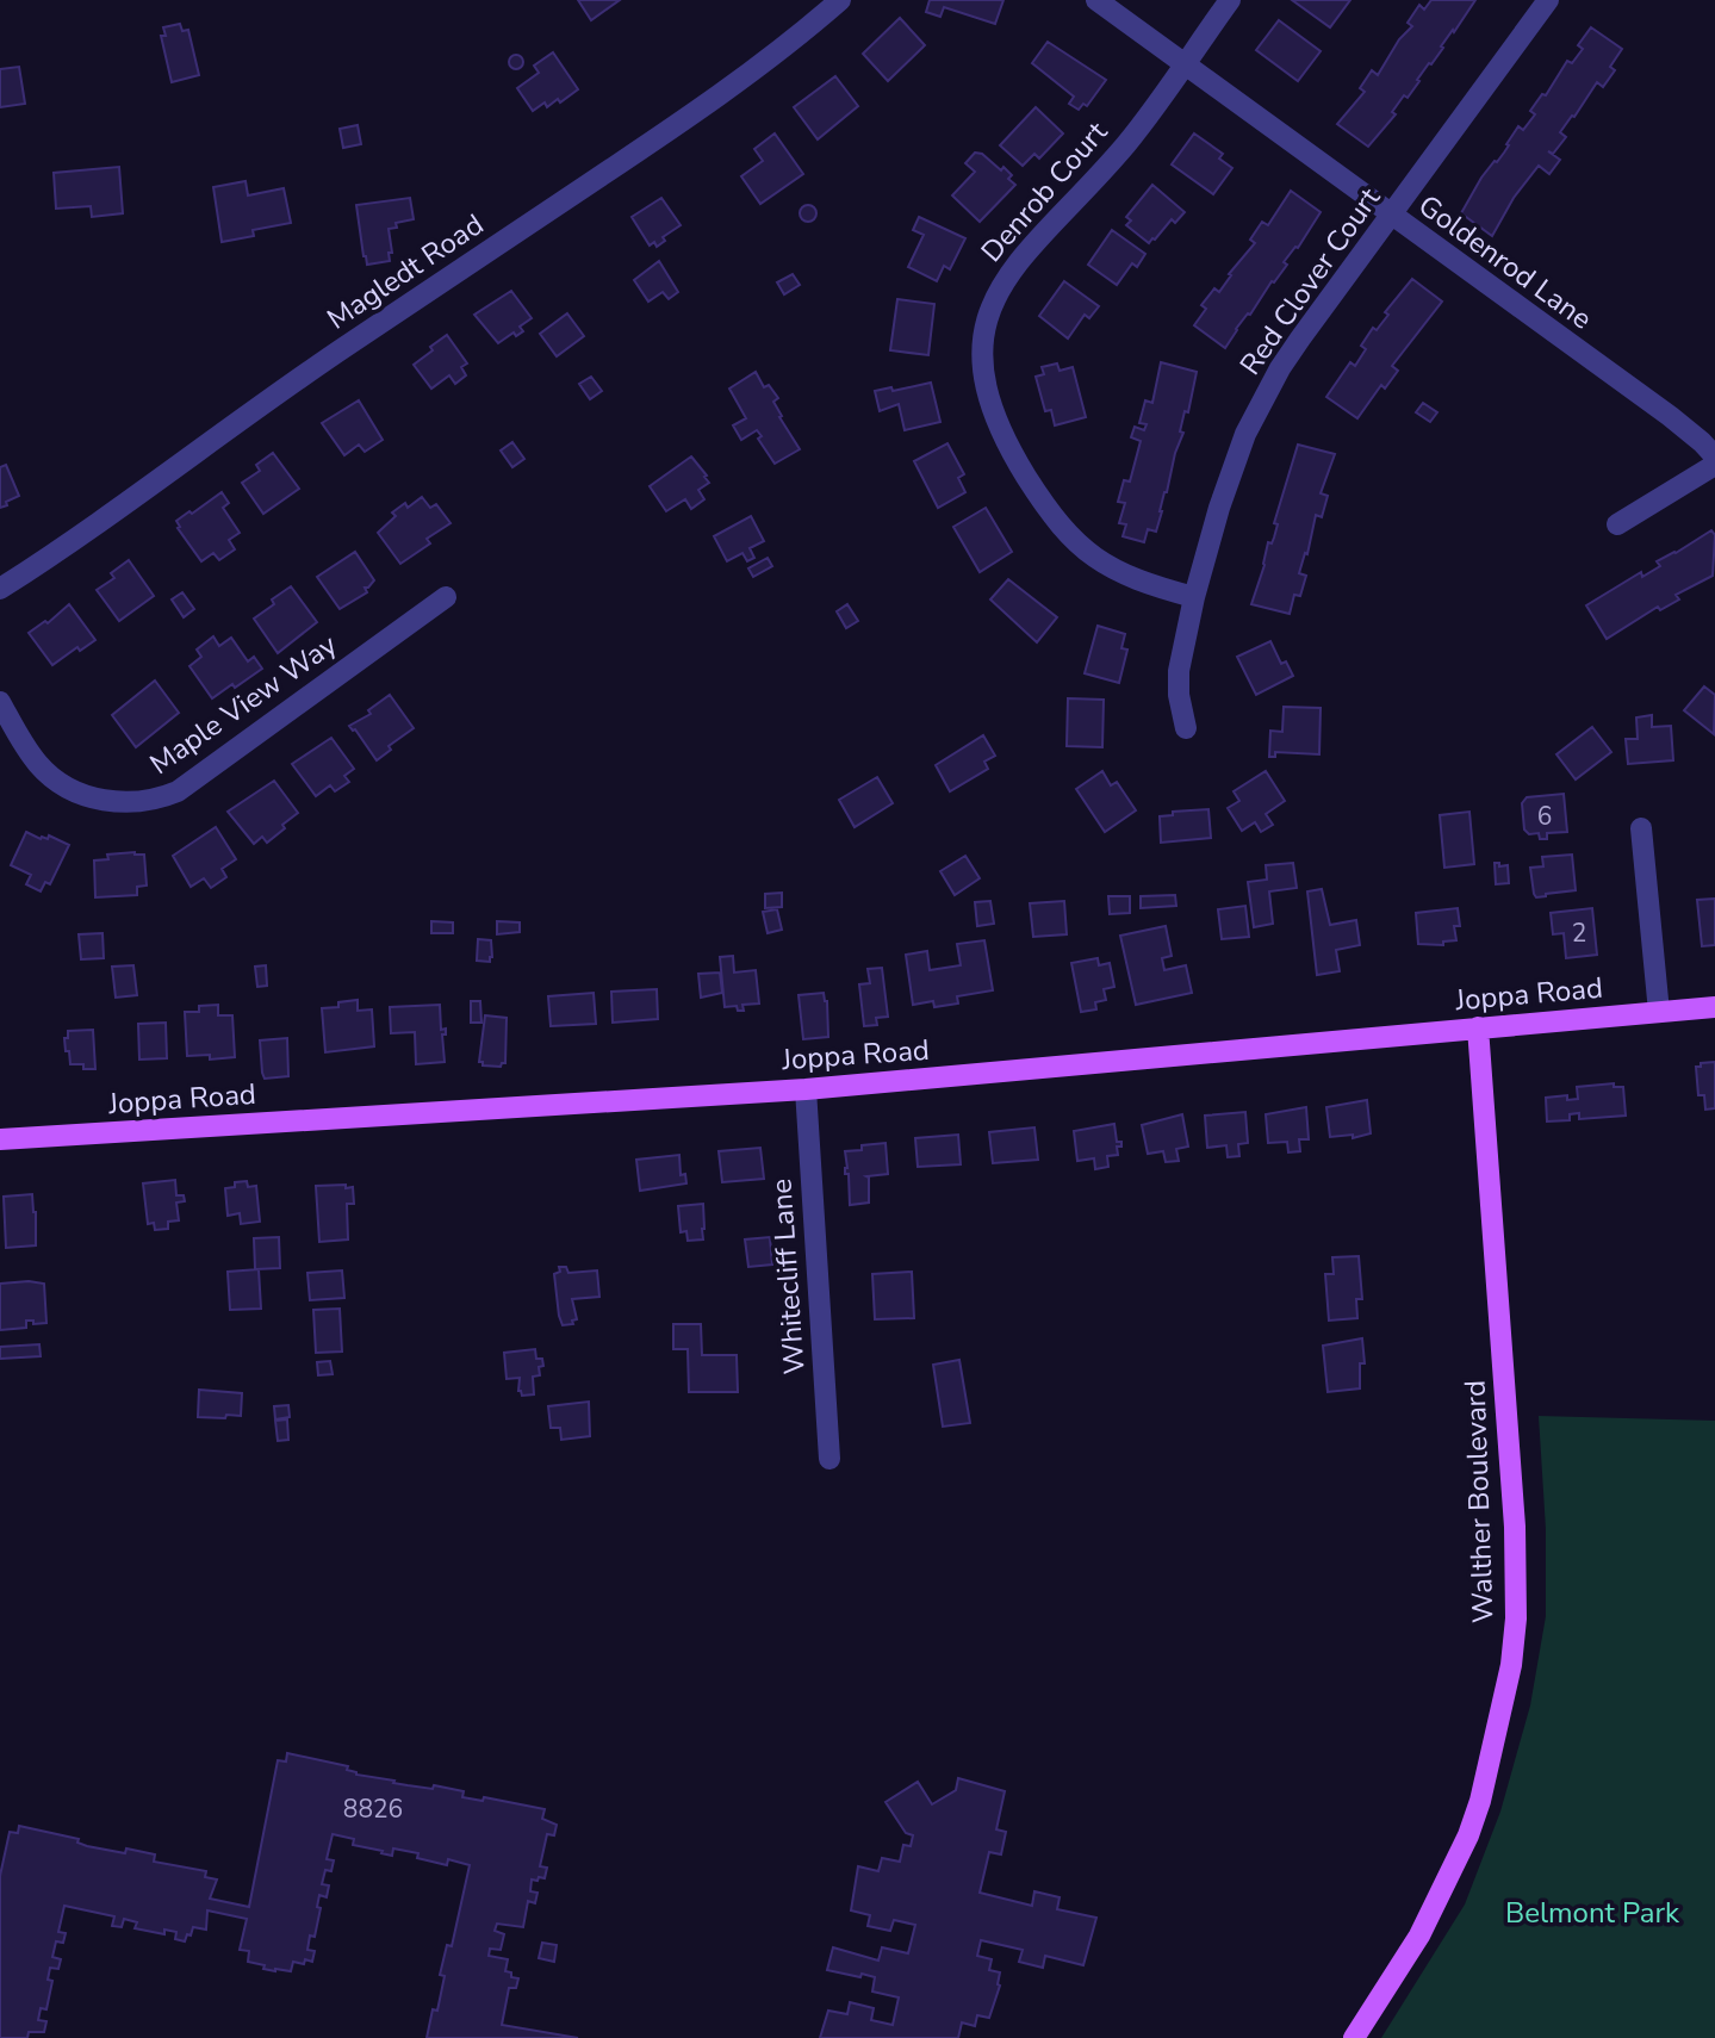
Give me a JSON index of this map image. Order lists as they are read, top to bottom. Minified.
{"streets":{"main road":["Joppa Road","Walther Boulevard"],"street":["Denrob Court","Goldenrod Lane","Magledt Road","Red Clover Court","Maple View Way","Whitecliff Lane"]},"crossings":[["Denrob Court","Goldenrod Lane"],["Denrob Court","Red Clover Court"],["Goldenrod Lane","Red Clover Court"],["Joppa Road","Whitecliff Lane"],["Joppa Road","Walther Boulevard"]],"parks":["Belmont Park"],"house_numbers":["6","2","8826"]}
